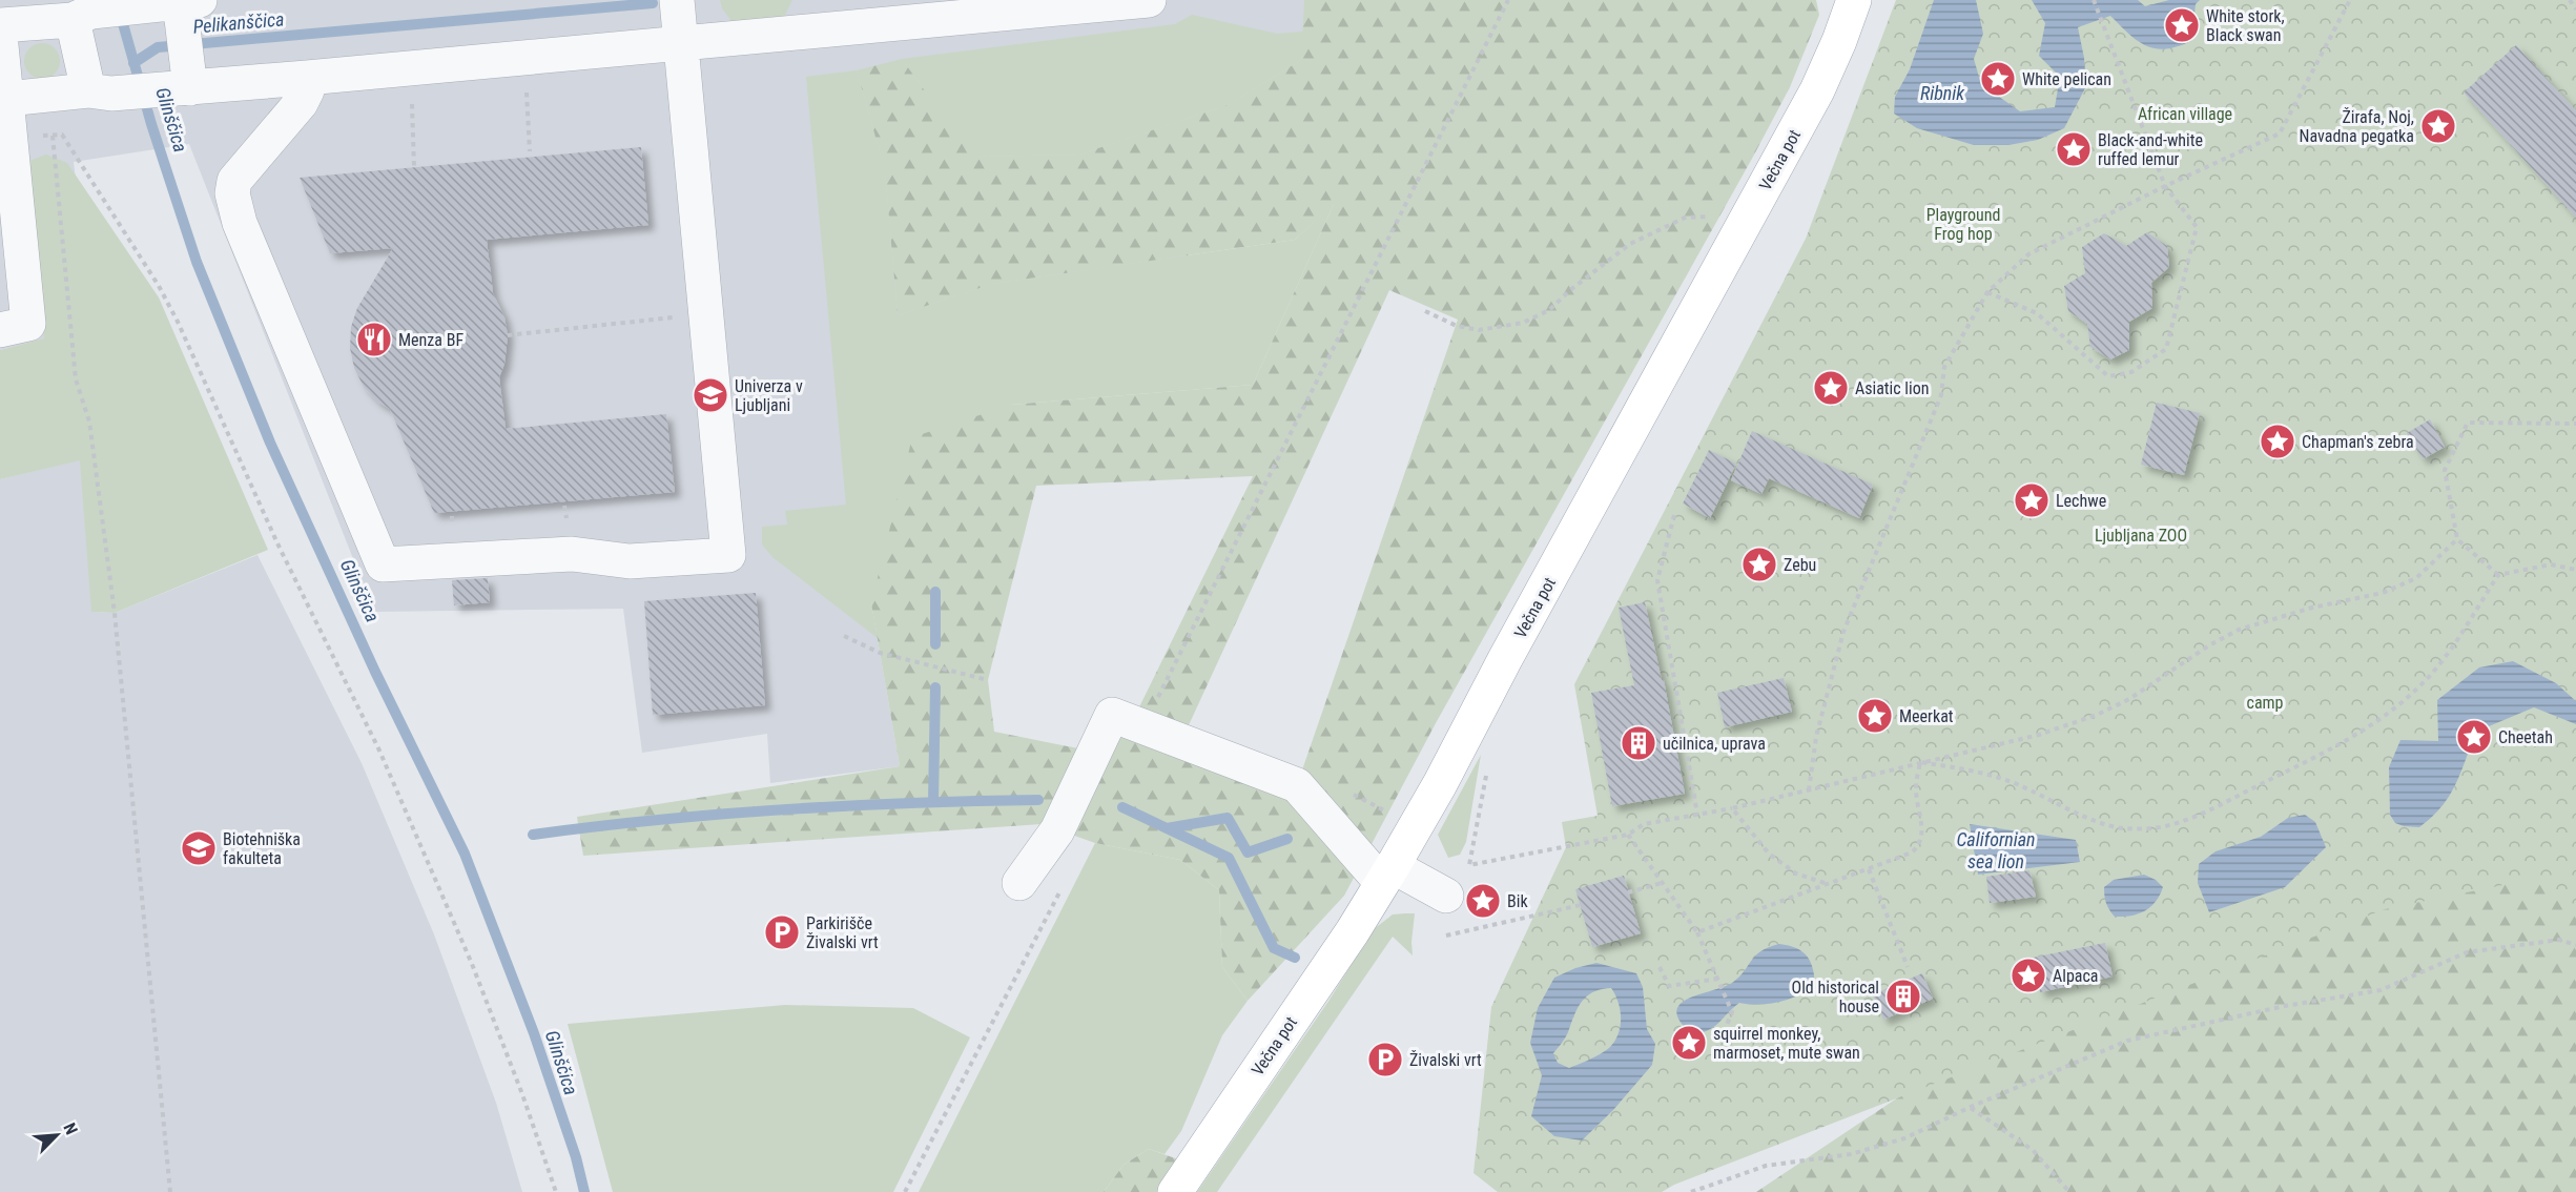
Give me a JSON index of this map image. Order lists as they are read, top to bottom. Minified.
{"streets":{"main road":["Večna pot"]},"water":["Pelikanščica","Ribnik","Glinščica","Californian sea lion"],"parks":["African village","Playground Frog hop","Ljubljana ZOO","camp"],"places":{"place":["White stork, Black swan","White pelican","Žirafa, Noj, Navadna pegatka","Black-and-white ruffed lemur","Asiatic lion","Chapman's zebra","Lechwe","Zebu","Meerkat","Cheetah","Bik","Alpaca","squirrel monkey, marmoset, mute swan"],"restaurant":["Menza BF"],"school or university":["Univerza v Ljubljani","Biotehniška fakulteta"],"building":["učilnica, uprava","Old historical house"],"parking":["Parkirišče Živalski vrt","Živalski vrt"]},"north":"top right"}
